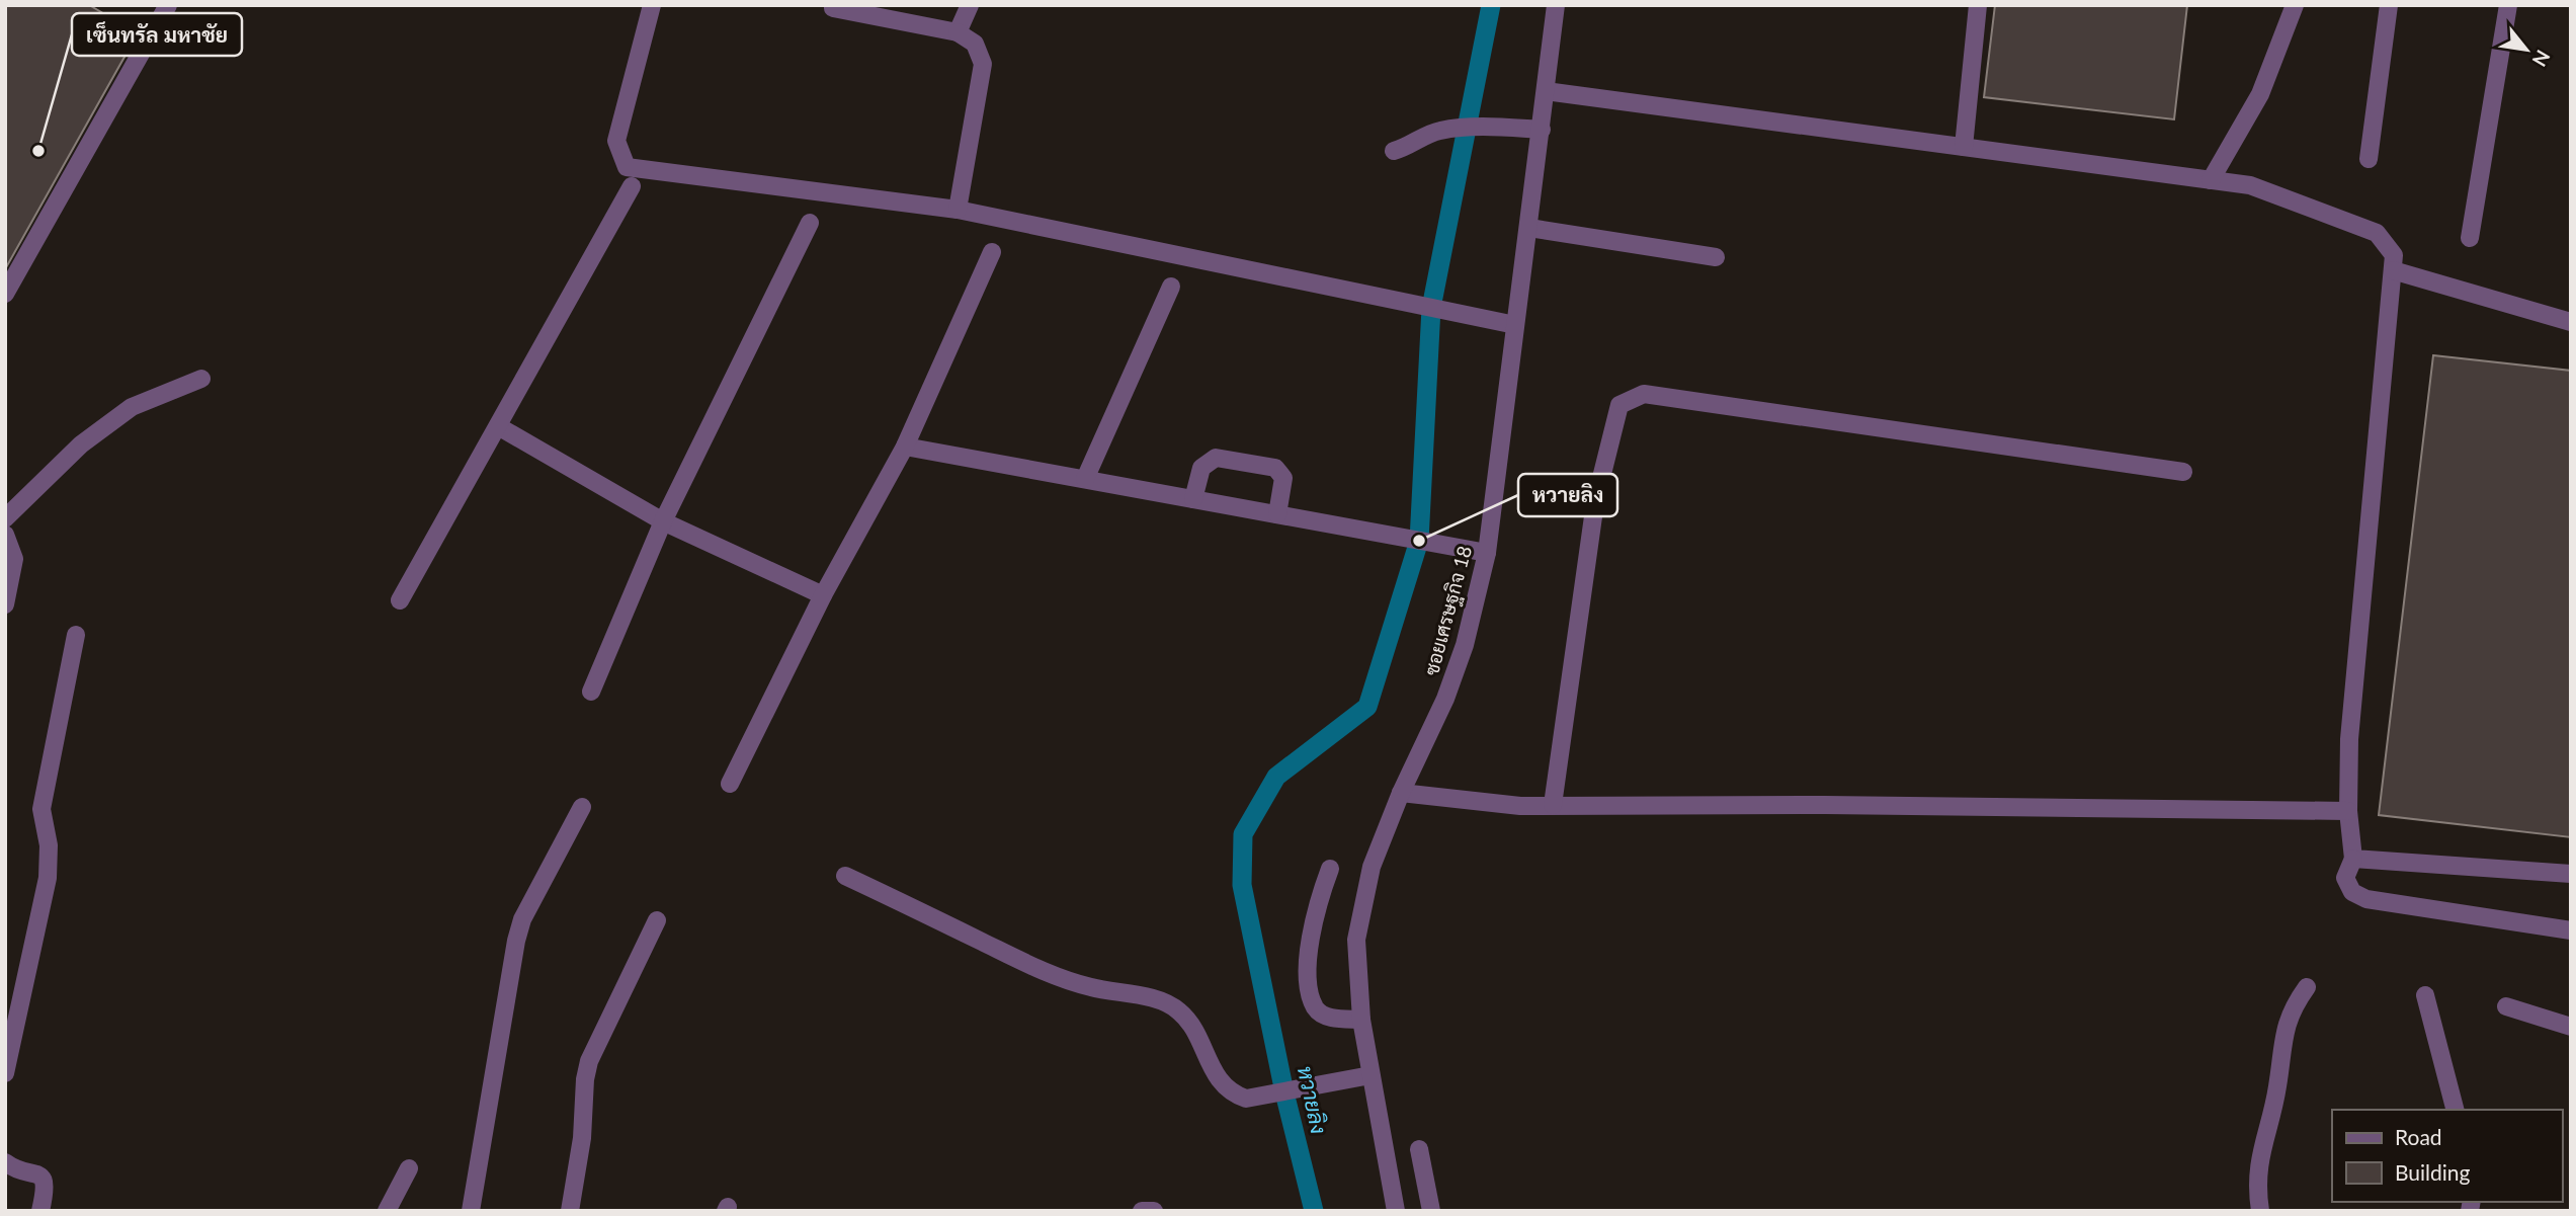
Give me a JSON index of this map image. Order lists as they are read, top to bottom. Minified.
{"streets":{"street":["ซอยเศรษฐกิจ 18"]},"water":["หวายลิง"],"places":["เซ็นทรัล มหาชัย","หวายลิง"],"legend":["Road","Building"],"north":"bottom right"}
